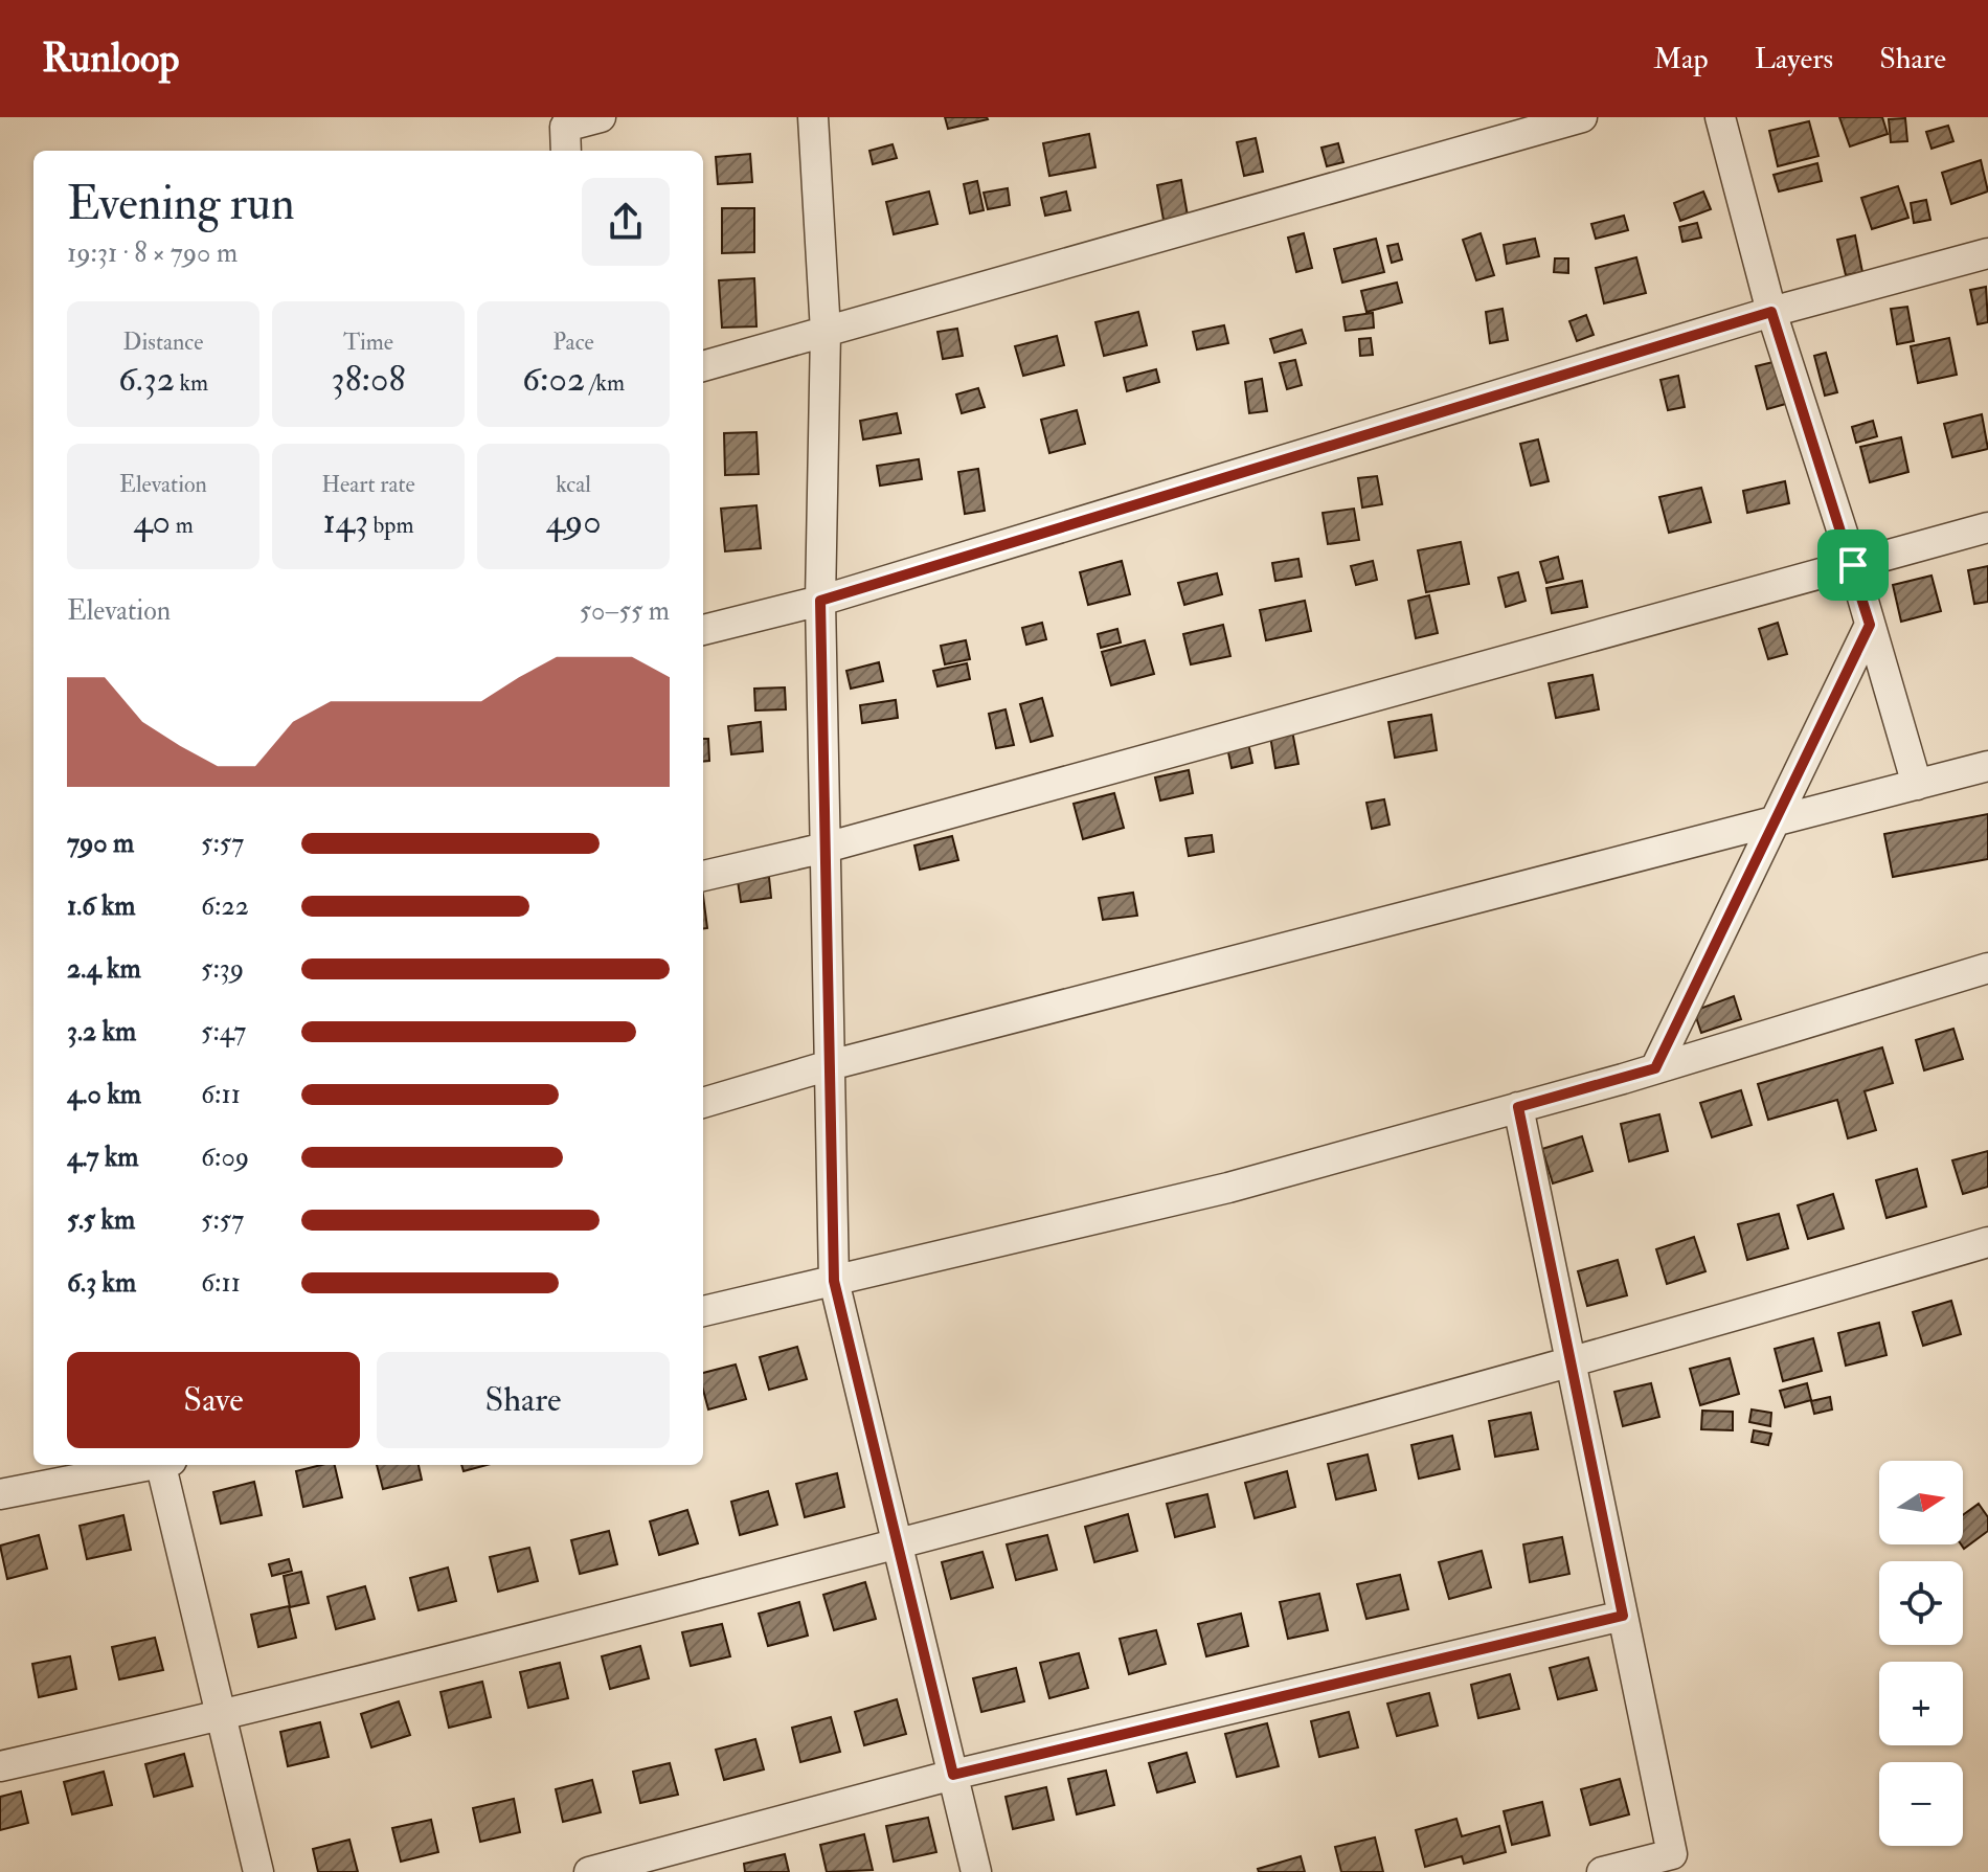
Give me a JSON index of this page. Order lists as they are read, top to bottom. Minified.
{"north":"right","page":{"header":"Runloop","nav":["Map","Layers","Share"],"heading":["Evening run","19:31 · 8 × 790 m"],"stats":[["Distance","6.32 km"],["Time","38:08"],["Pace","6:02 /km"],["Elevation","40 m"],["Heart rate","143 bpm"],["kcal","490"]],"chart":["Elevation","50–55 m"],"list":[{"name":"790 m","note":"5:57"},{"name":"1.6 km","note":"6:22"},{"name":"2.4 km","note":"5:39"},{"name":"3.2 km","note":"5:47"},{"name":"4.0 km","note":"6:11"},{"name":"4.7 km","note":"6:09"},{"name":"5.5 km","note":"5:57"},{"name":"6.3 km","note":"6:11"}],"buttons":["Save","Share"],"map_buttons":["+","−"]}}
